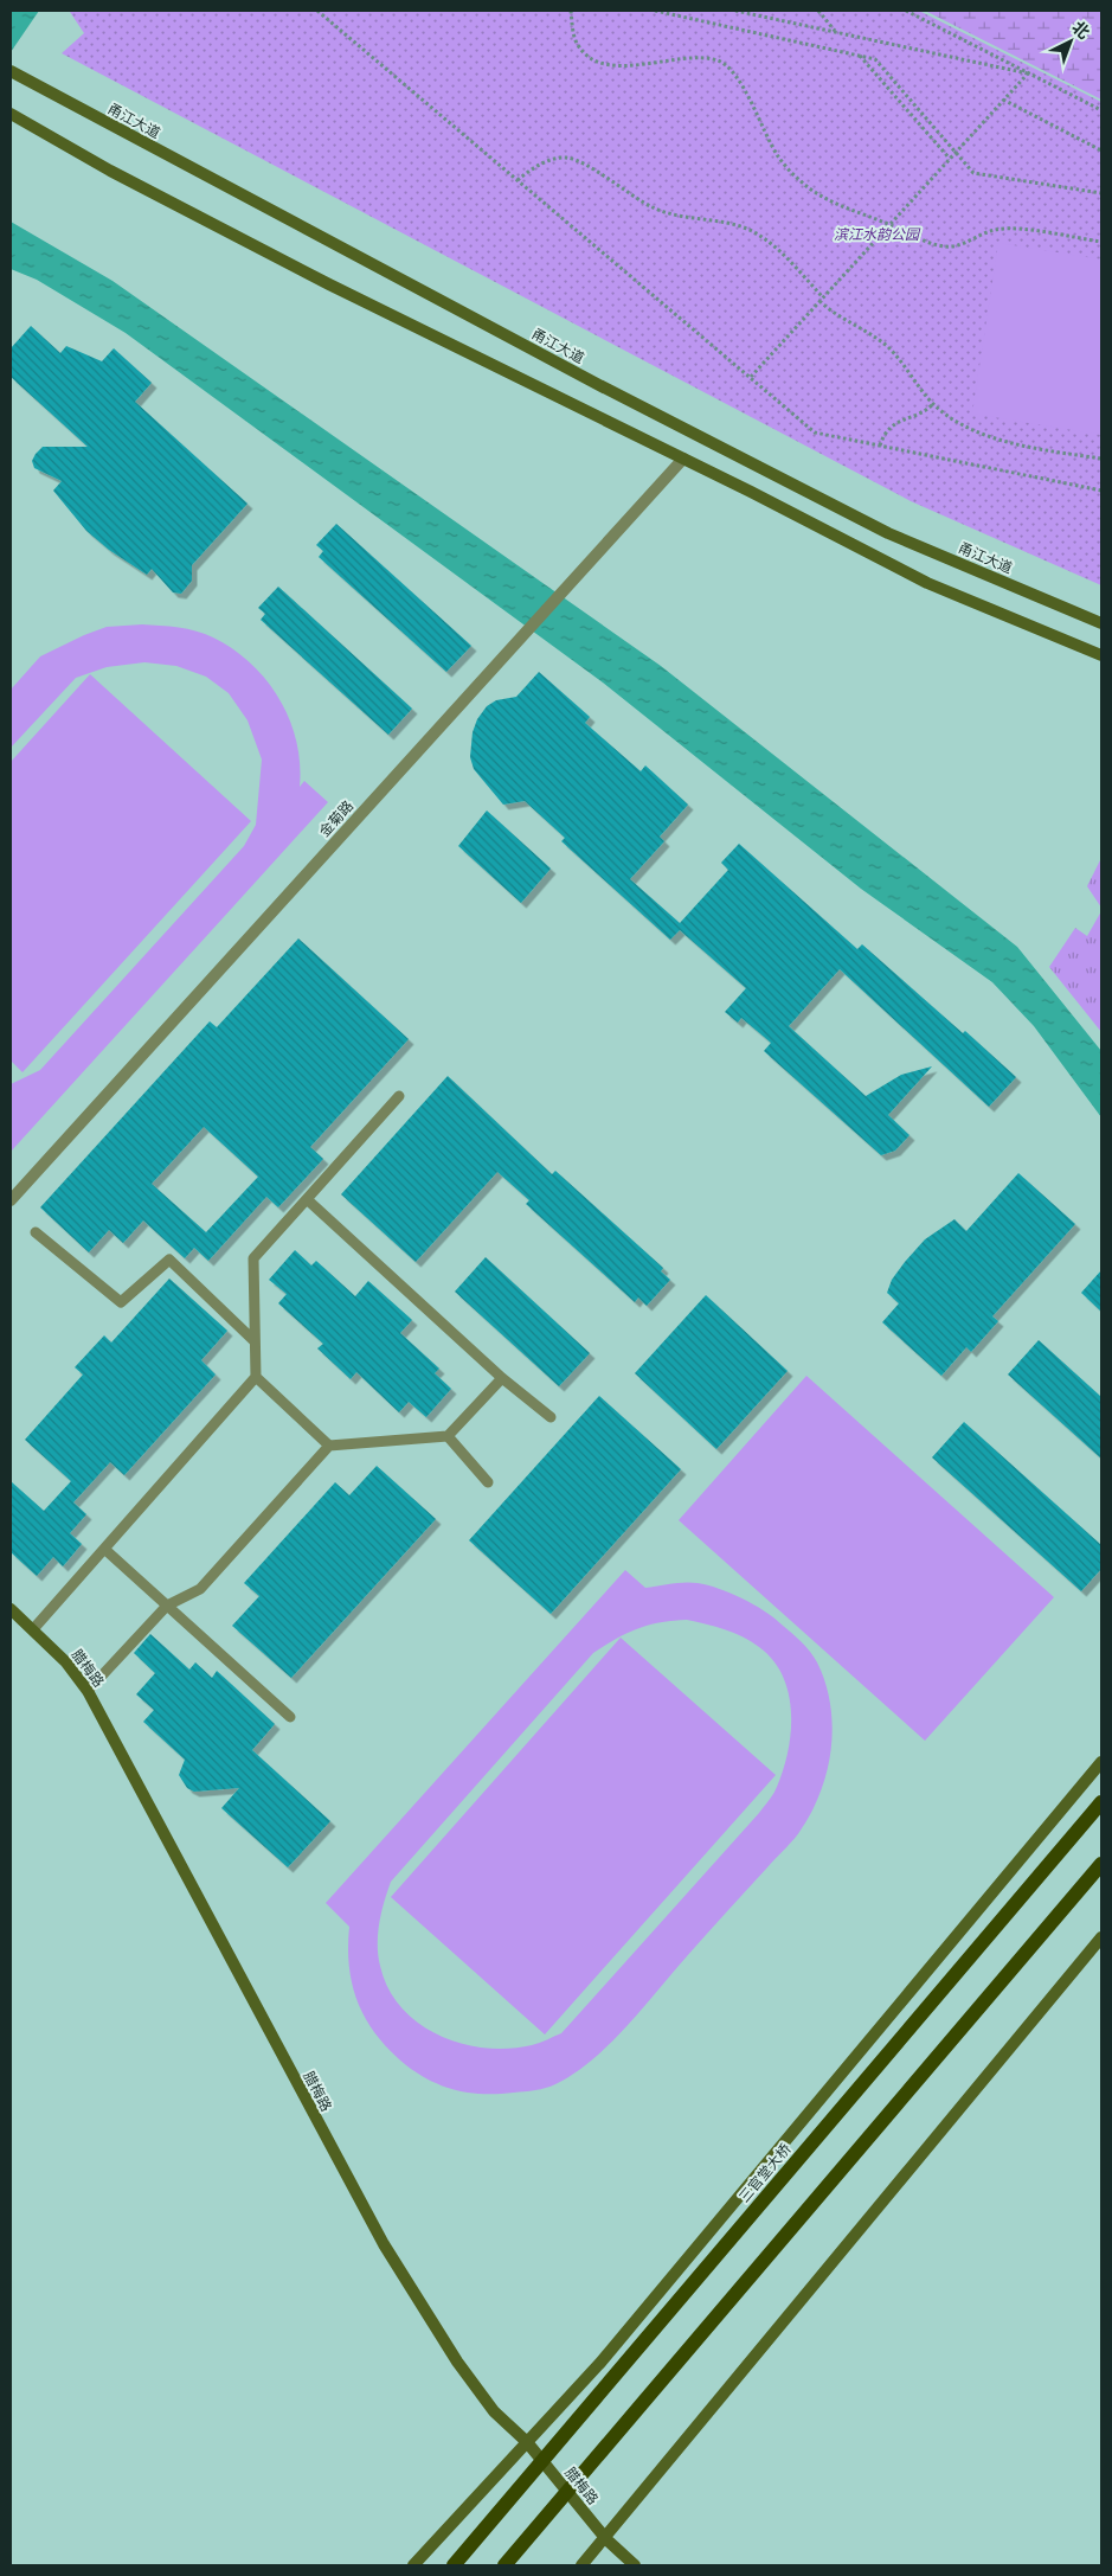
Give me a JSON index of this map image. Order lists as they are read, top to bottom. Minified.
{"streets":{"main road":["三官堂大桥"],"street":["甬江大道","金菊路","腊梅路"]},"parks":["滨江水韵公园"],"north":"top right"}
